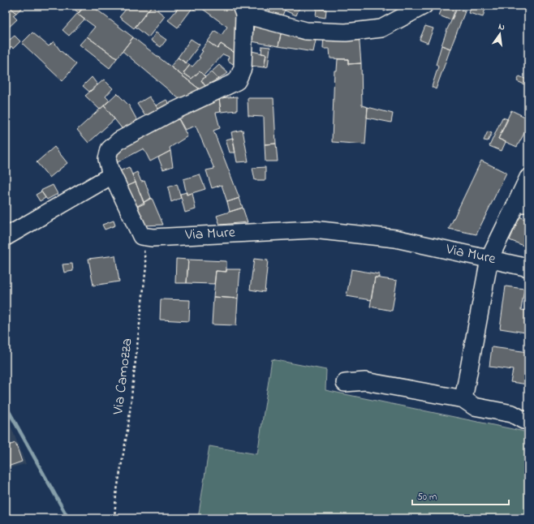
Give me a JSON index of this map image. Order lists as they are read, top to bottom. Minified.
{"streets":{"street":["Via Mure"],"path":["Via Camozza"]},"crossings":[["Via Mure","Via Camozza"]],"scale_bar":"50 m","north":"top"}
